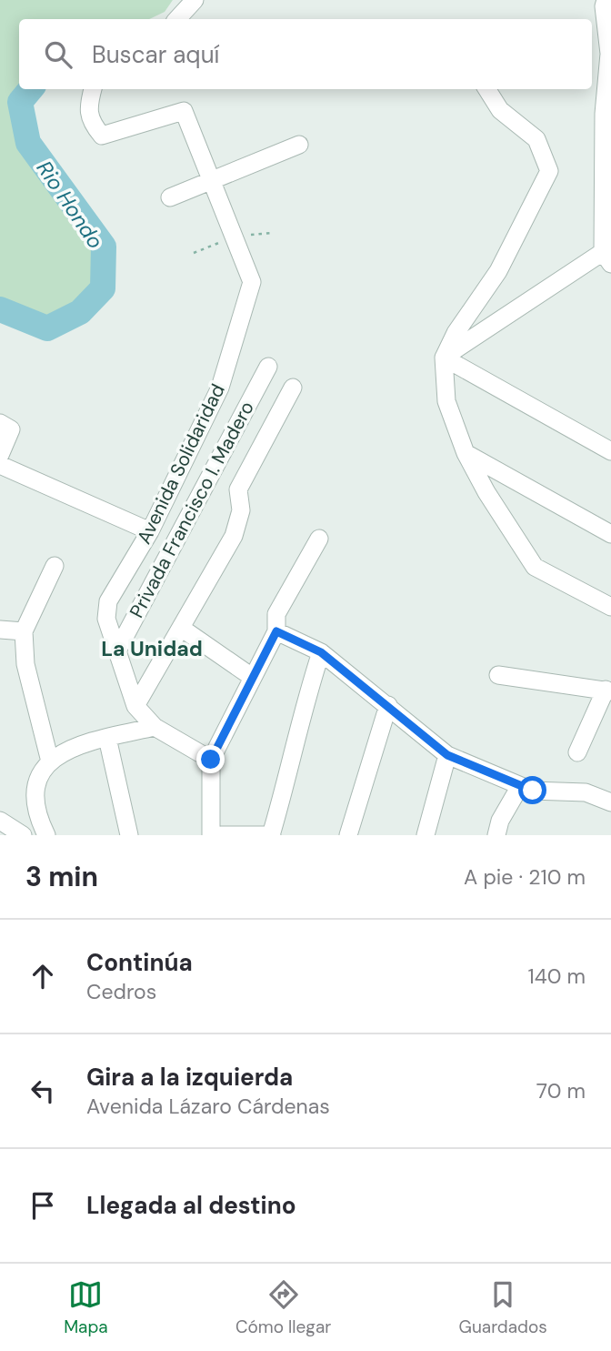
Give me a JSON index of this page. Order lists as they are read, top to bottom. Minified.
{"streets":{"street":["Avenida Solidaridad","Privada Francisco I. Madero"]},"crossings":[["Avenida Solidaridad","Privada Francisco I. Madero"]],"districts":["La Unidad"],"water":["Rio Hondo"],"page":{"search":"Buscar aquí","heading":["3 min","A pie · 210 m"],"list":[["Continúa","Cedros","140 m"],["Gira a la izquierda","Avenida Lázaro Cárdenas","70 m"],"Llegada al destino"],"nav":["Mapa","Cómo llegar","Guardados"]}}
